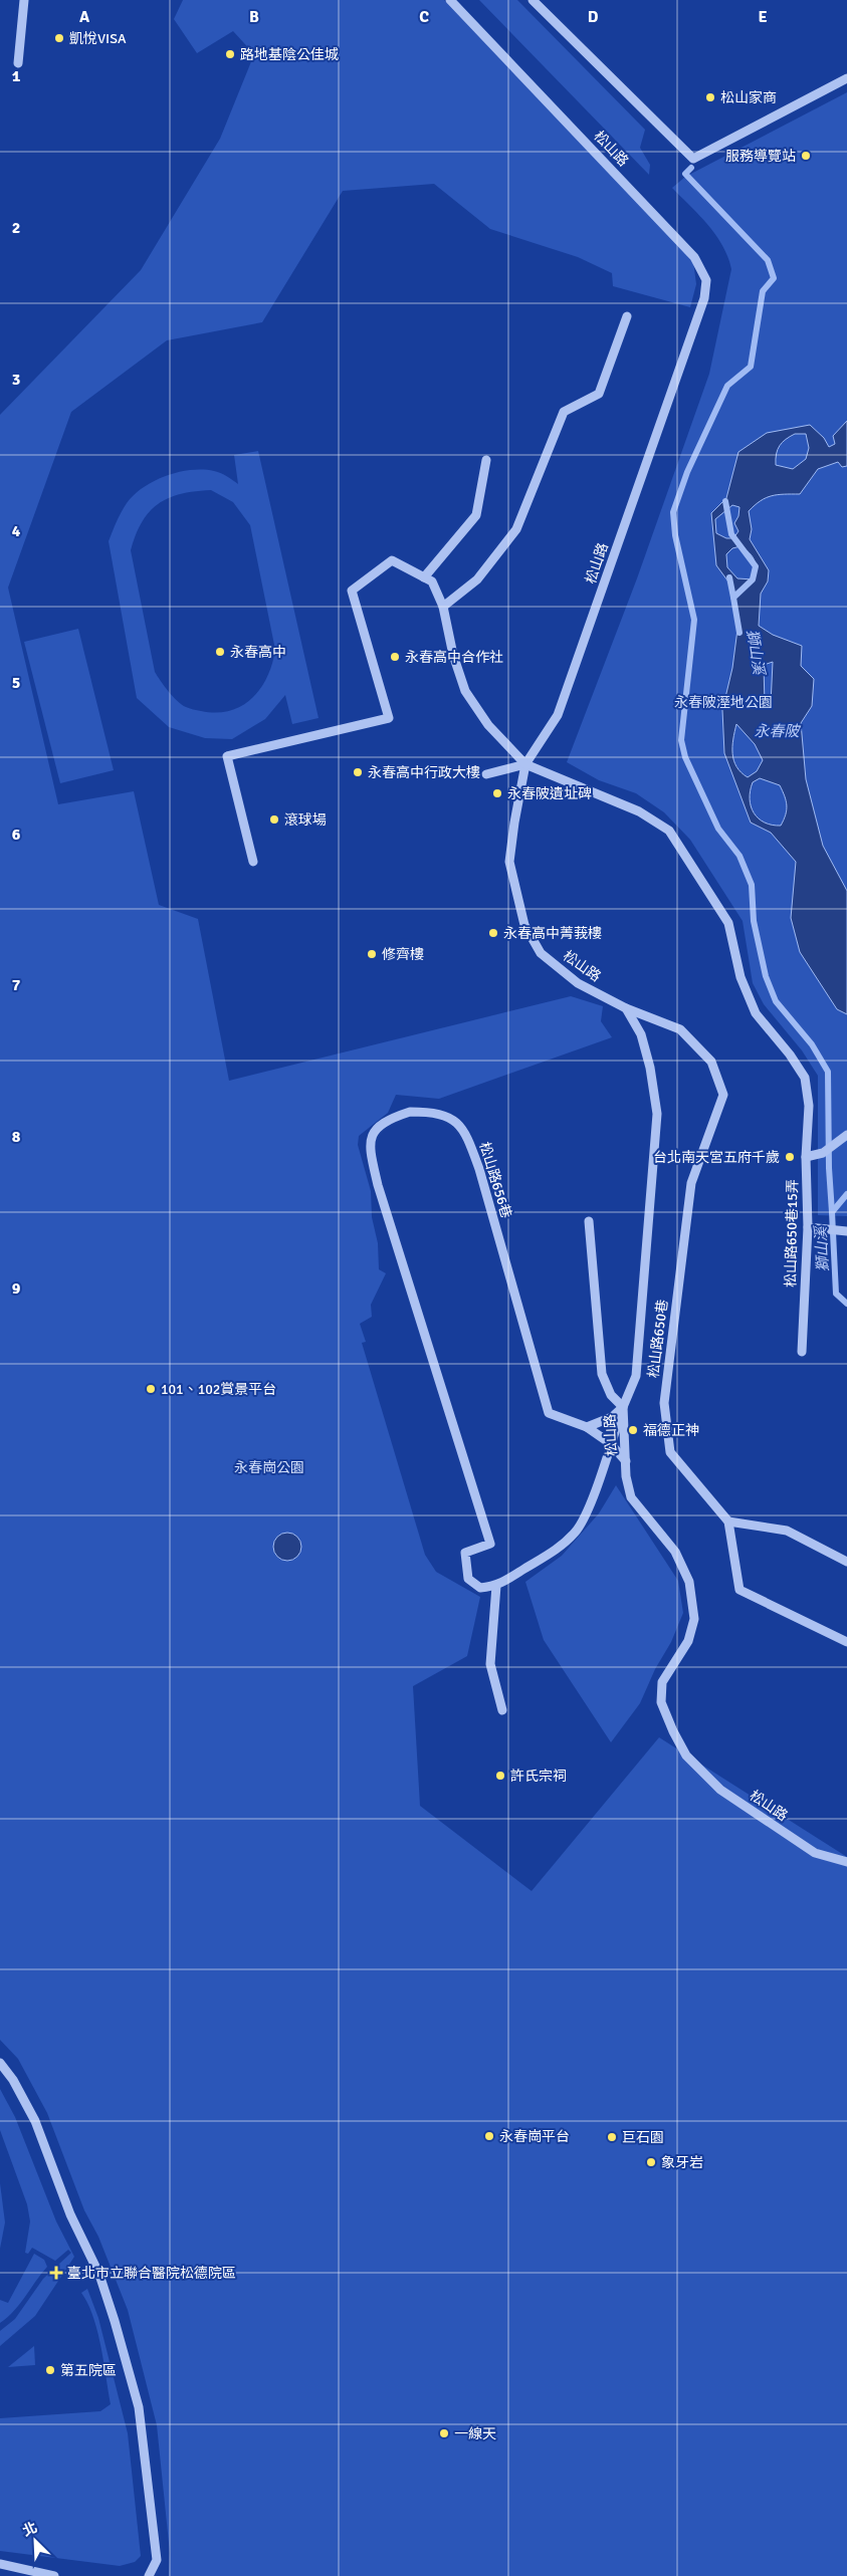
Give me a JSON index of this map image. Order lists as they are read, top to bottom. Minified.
{"streets":{"street":["松山路","松山路656巷","松山路650巷15弄","松山路650巷"]},"crossings":[["松山路","松山路650巷15弄"],["松山路","松山路650巷"]],"water":["獅山溪","永春陂"],"parks":["永春陂溼地公園","永春崗公園"],"places":{"other":["凱悅VISA","路地基陰公佳城","松山家商","服務導覽站","永春高中","永春高中合作社","永春高中行政大樓","永春陂遺址碑","滾球場","永春高中菁莪樓","修齊樓","台北南天宮五府千歲","101、102賞景平台","福德正神","許氏宗祠","永春崗平台","巨石園","象牙岩","第五院區","一線天"],"health":["臺北市立聯合醫院松德院區"]},"north":"top left","grid":{"columns":["A","B","C","D","E"],"rows":["1","2","3","4","5","6","7","8","9"]}}
